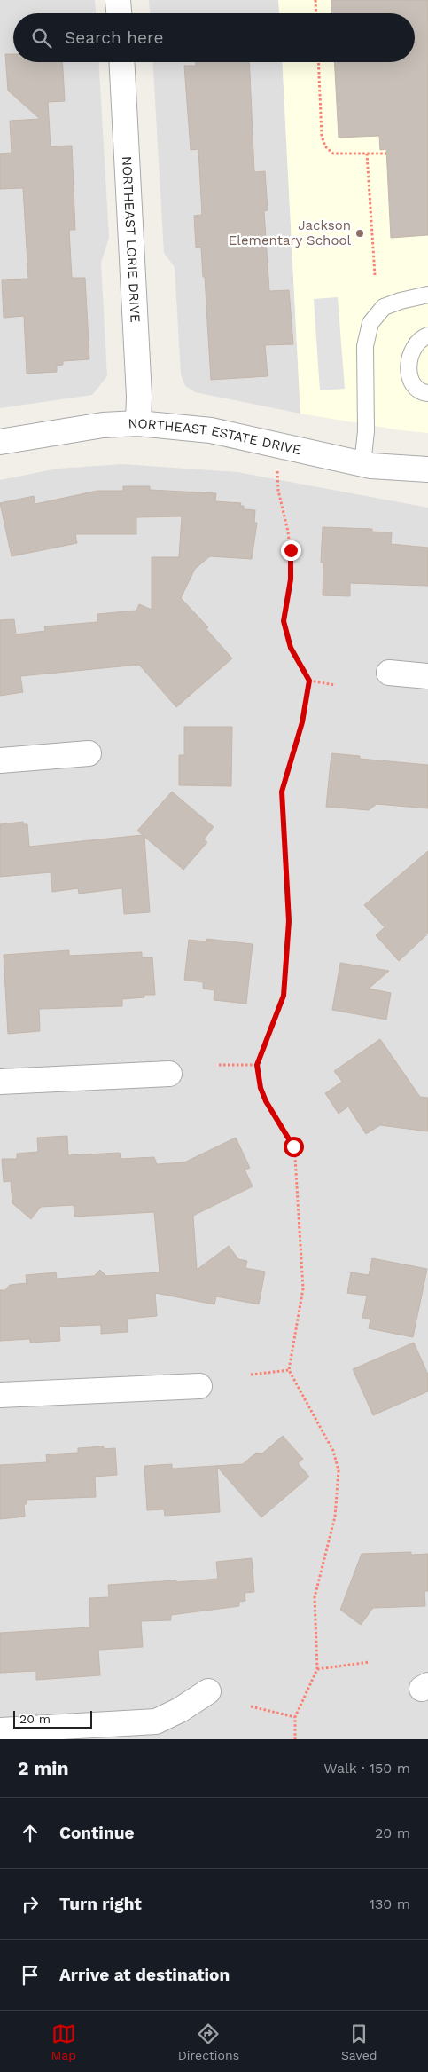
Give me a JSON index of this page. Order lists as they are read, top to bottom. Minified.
{"streets":{"street":["NORTHEAST LORIE DRIVE","NORTHEAST ESTATE DRIVE"]},"crossings":[["NORTHEAST LORIE DRIVE","NORTHEAST ESTATE DRIVE"]],"places":["Jackson Elementary School"],"scale_bar":"20 m","page":{"search":"Search here","scale":"20 m","heading":["2 min","Walk · 150 m"],"list":[["Continue","20 m"],["Turn right","130 m"],"Arrive at destination"],"nav":["Map","Directions","Saved"]}}
